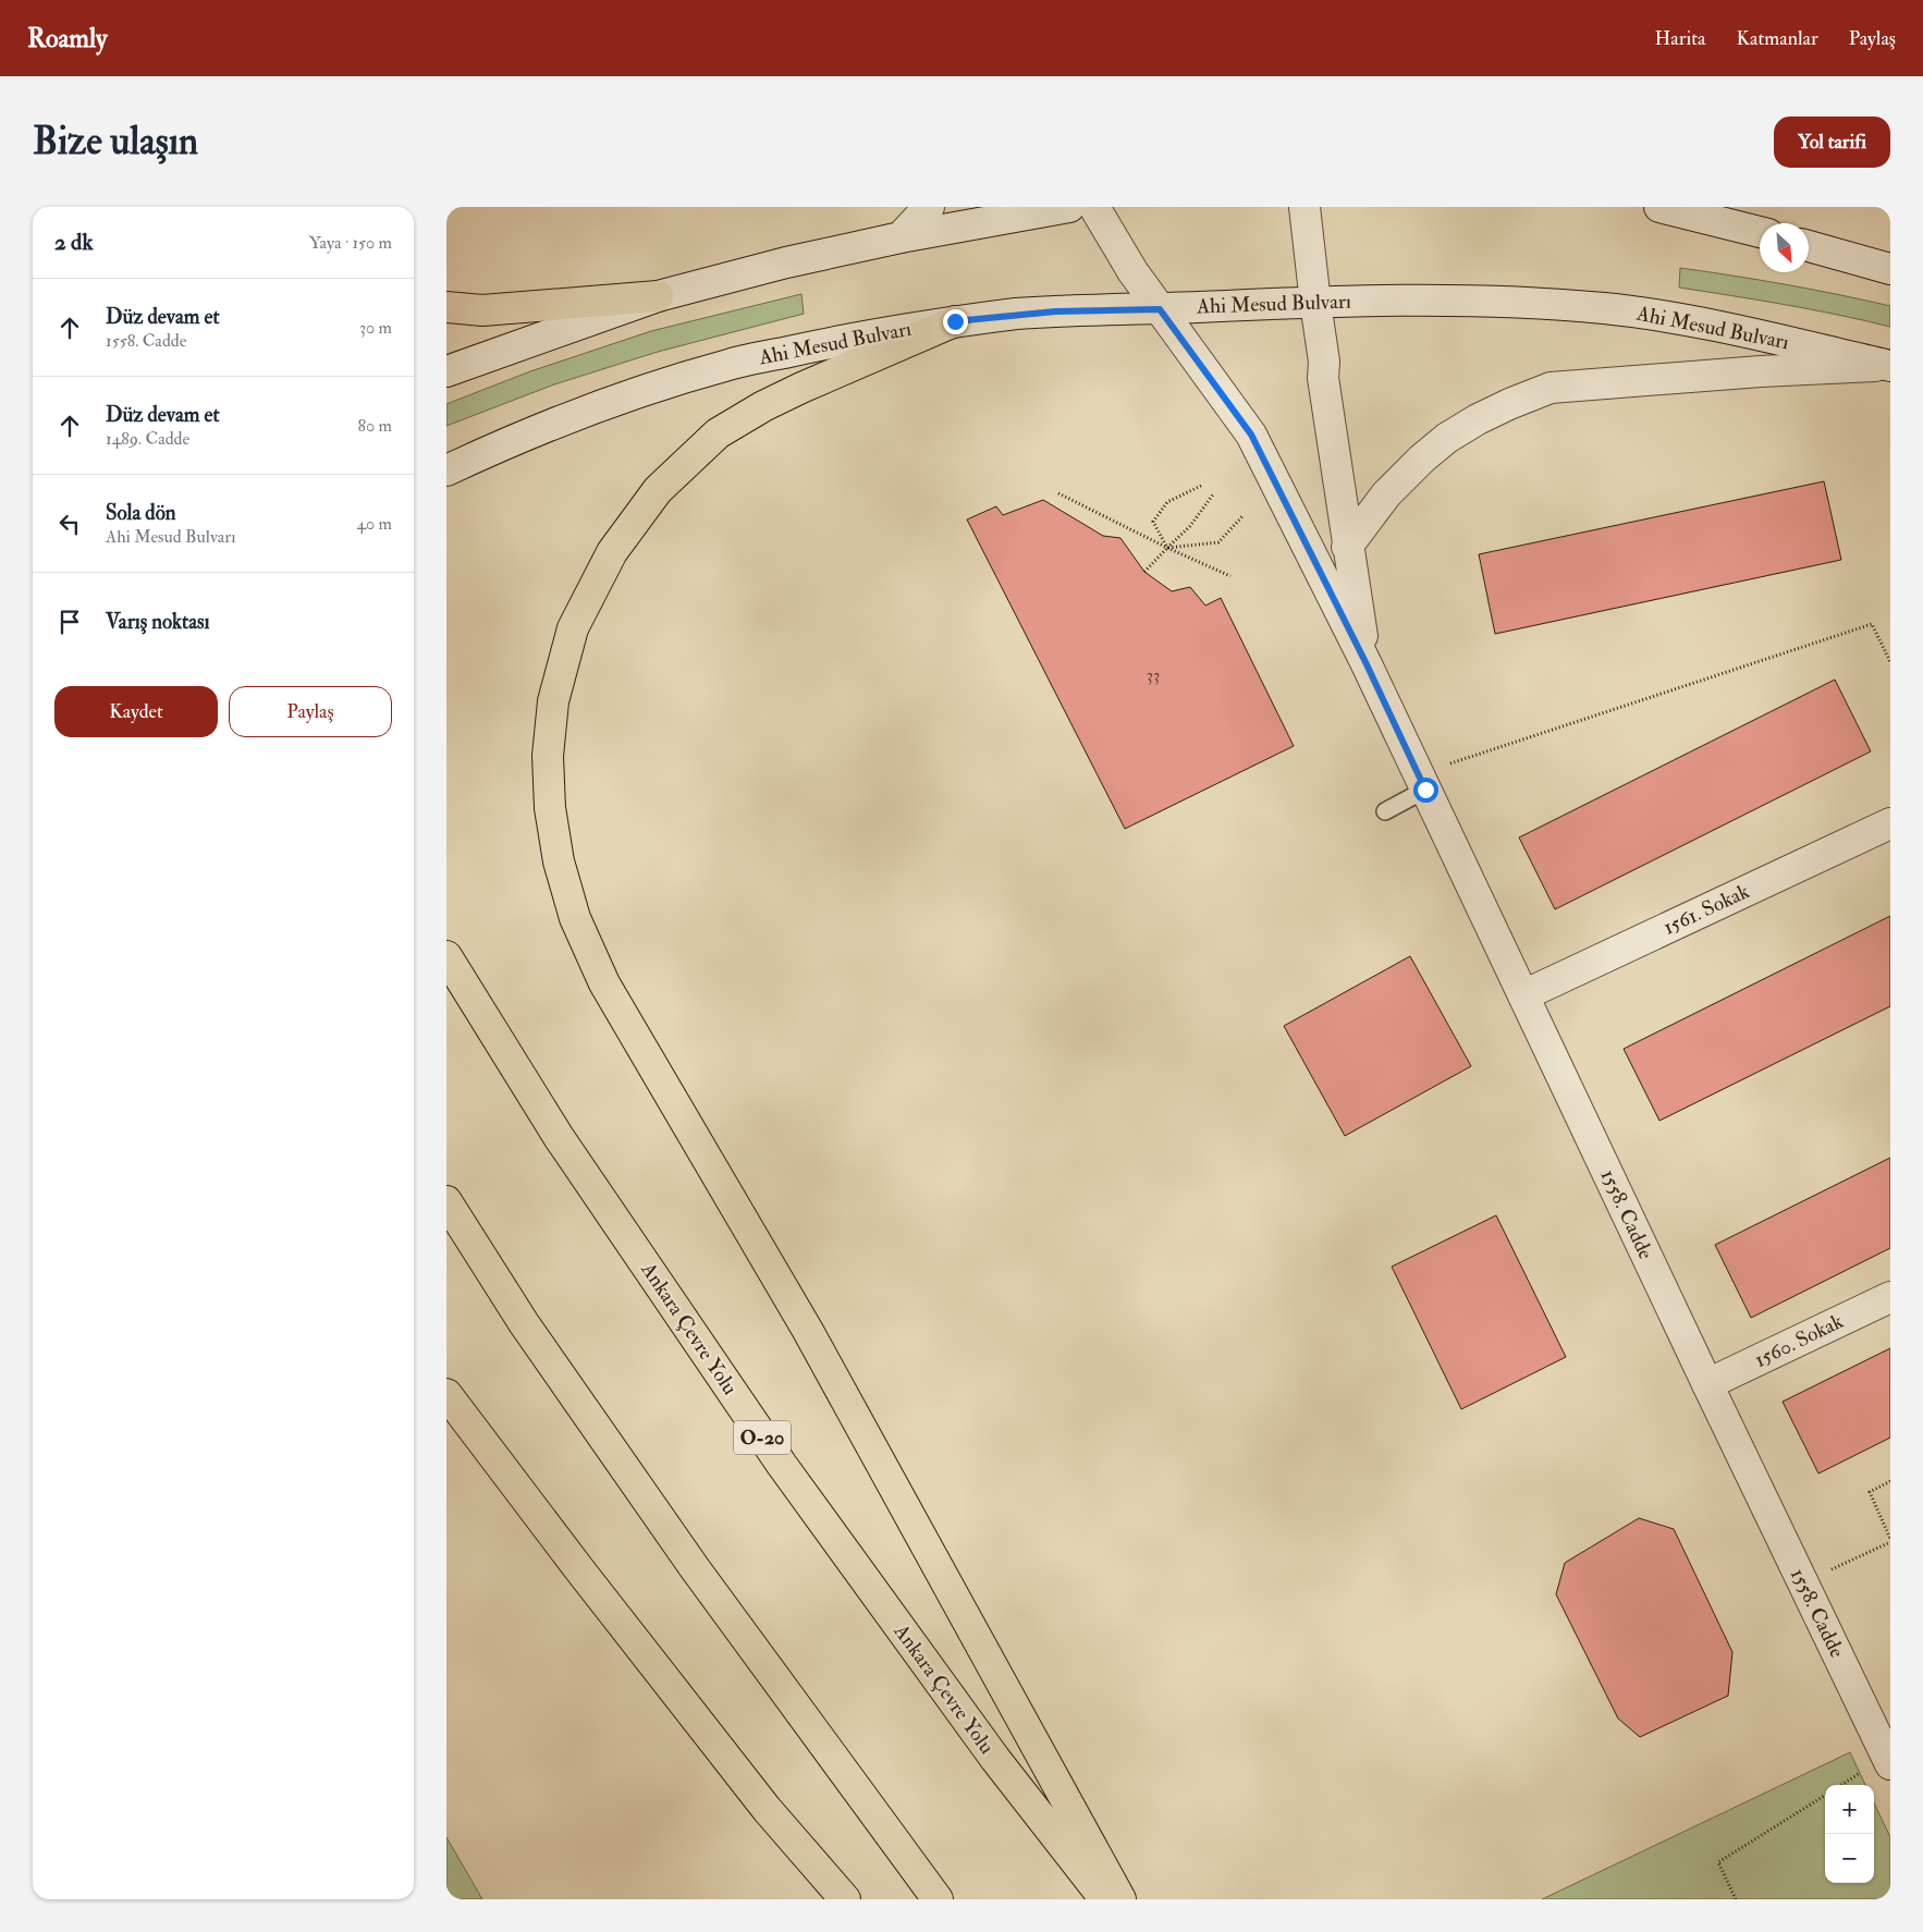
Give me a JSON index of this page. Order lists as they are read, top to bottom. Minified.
{"streets":{"highway":["Ankara Çevre Yolu","O-20"],"street":["Ahi Mesud Bulvarı","1561. Sokak","1558. Cadde","1560. Sokak"]},"crossings":[["1561. Sokak","1558. Cadde"],["1558. Cadde","1560. Sokak"]],"house_numbers":["33"],"north":"bottom right","page":{"header":"Roamly","nav":["Harita","Katmanlar","Paylaş"],"buttons":["Yol tarifi",["Kaydet","Paylaş"]],"title":"Bize ulaşın","heading":["2 dk","Yaya · 150 m"],"list":[["Düz devam et","1558. Cadde","30 m"],["Düz devam et","1489. Cadde","80 m"],["Sola dön","Ahi Mesud Bulvarı","40 m"],"Varış noktası"],"map_buttons":["+","−"]}}
